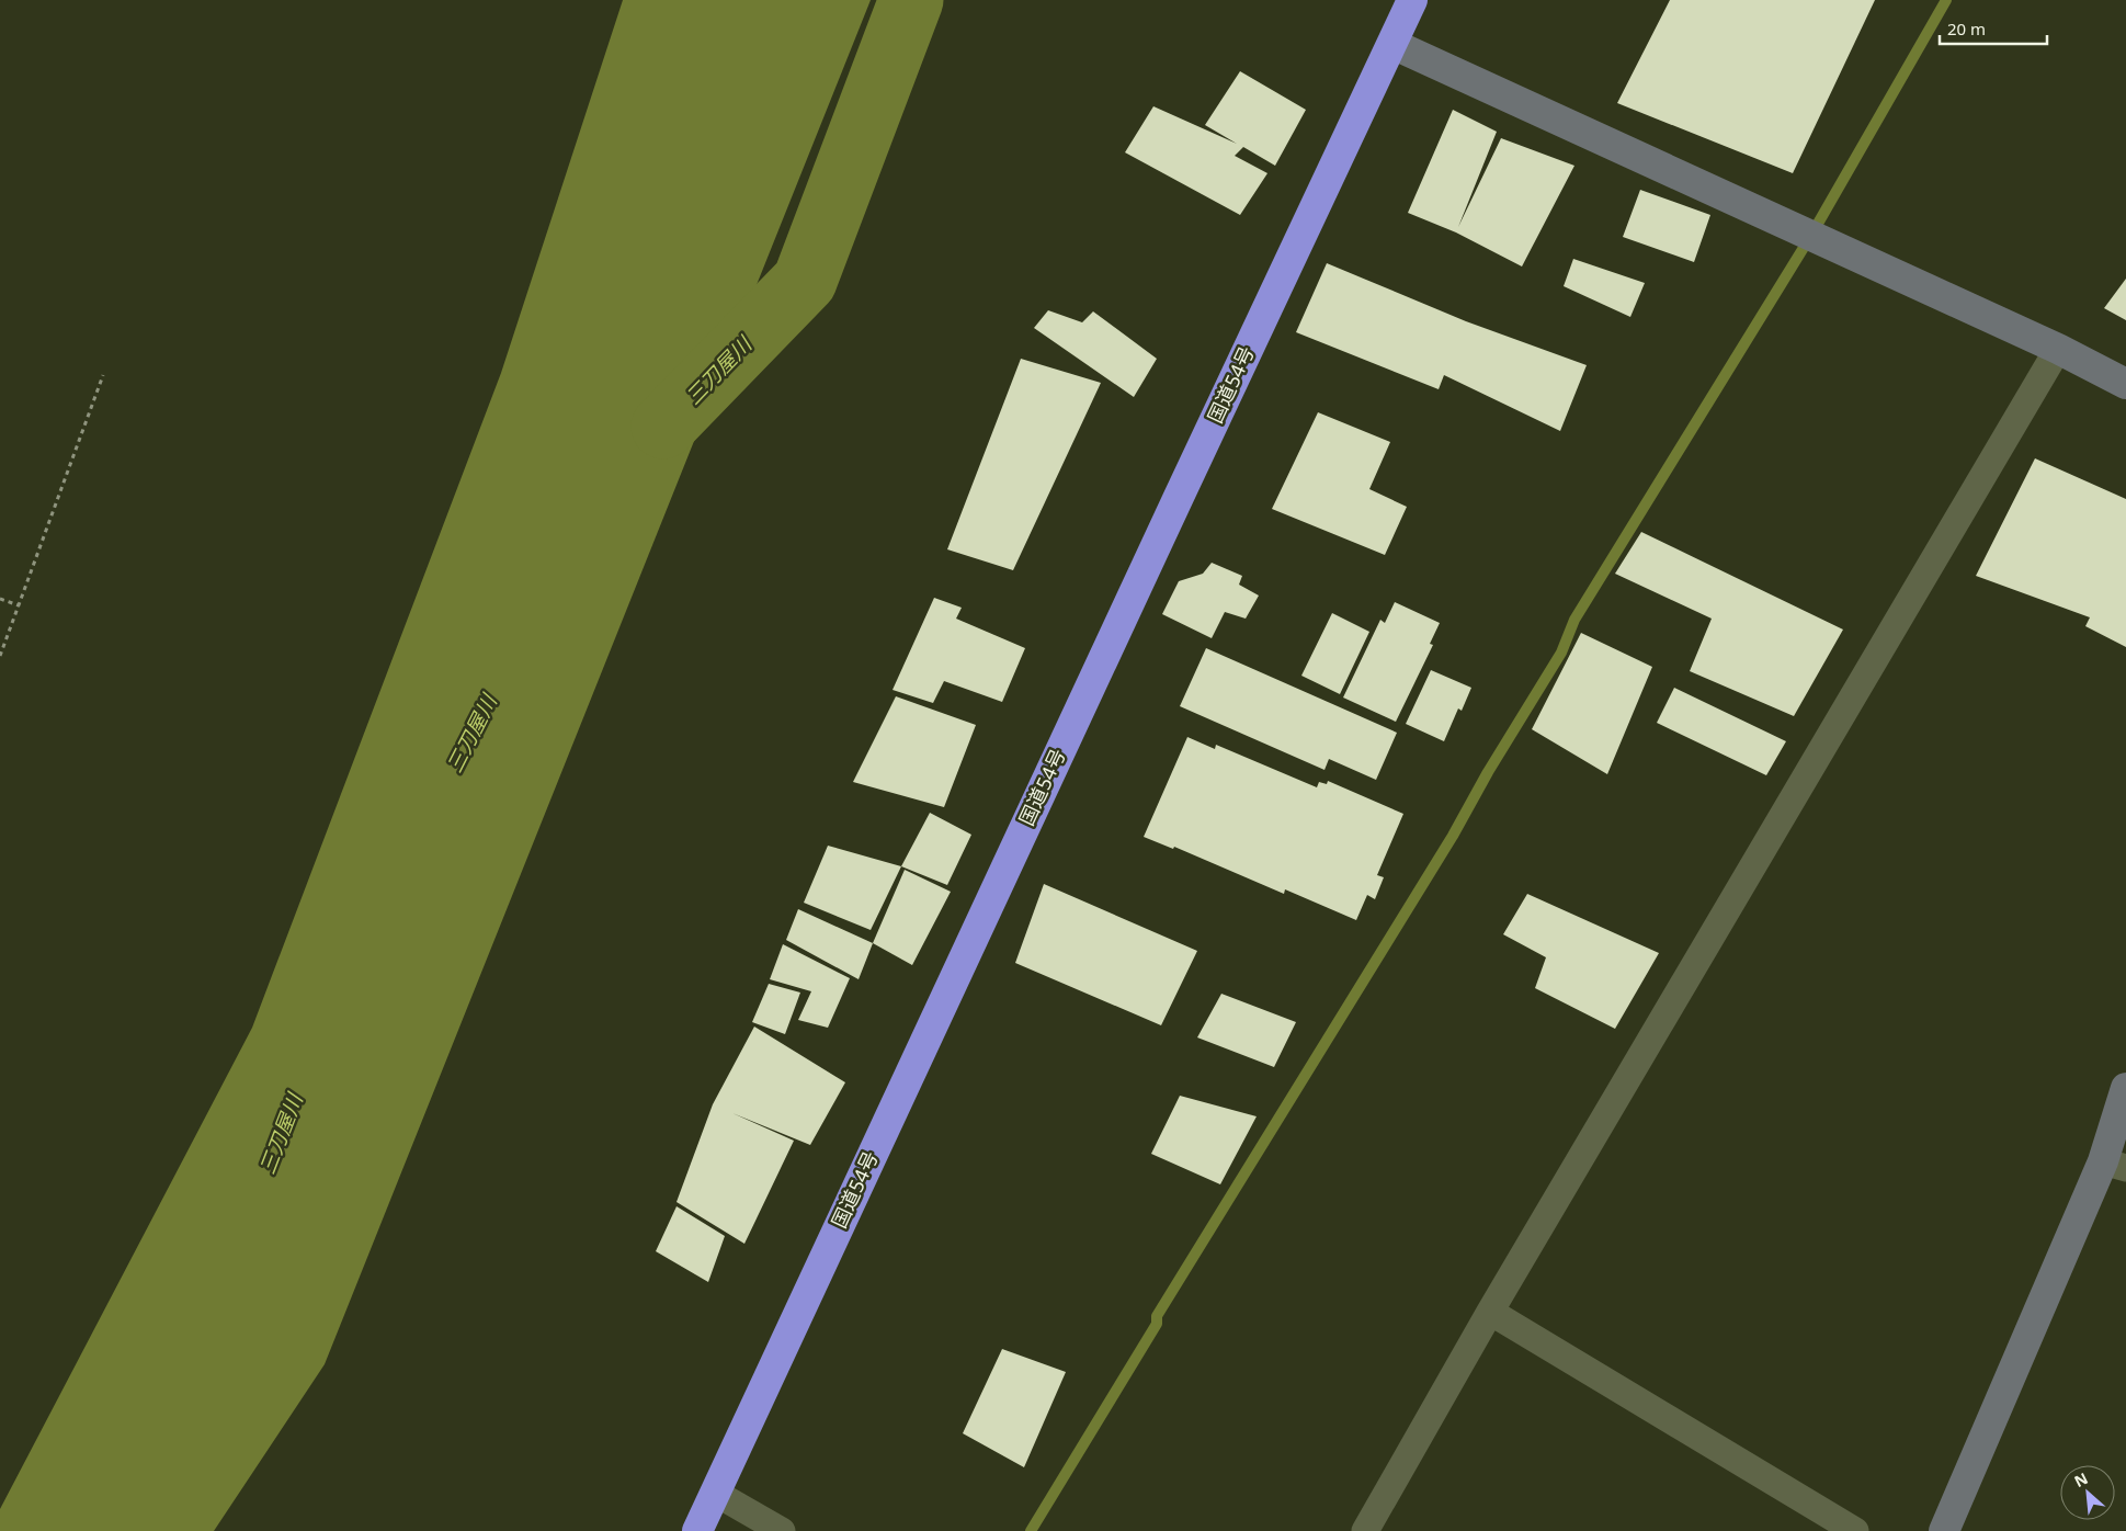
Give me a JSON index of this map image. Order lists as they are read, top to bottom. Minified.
{"streets":{"highway":["国道54号"]},"water":["三刀屋川"],"scale_bar":"20 m","north":"top left"}
